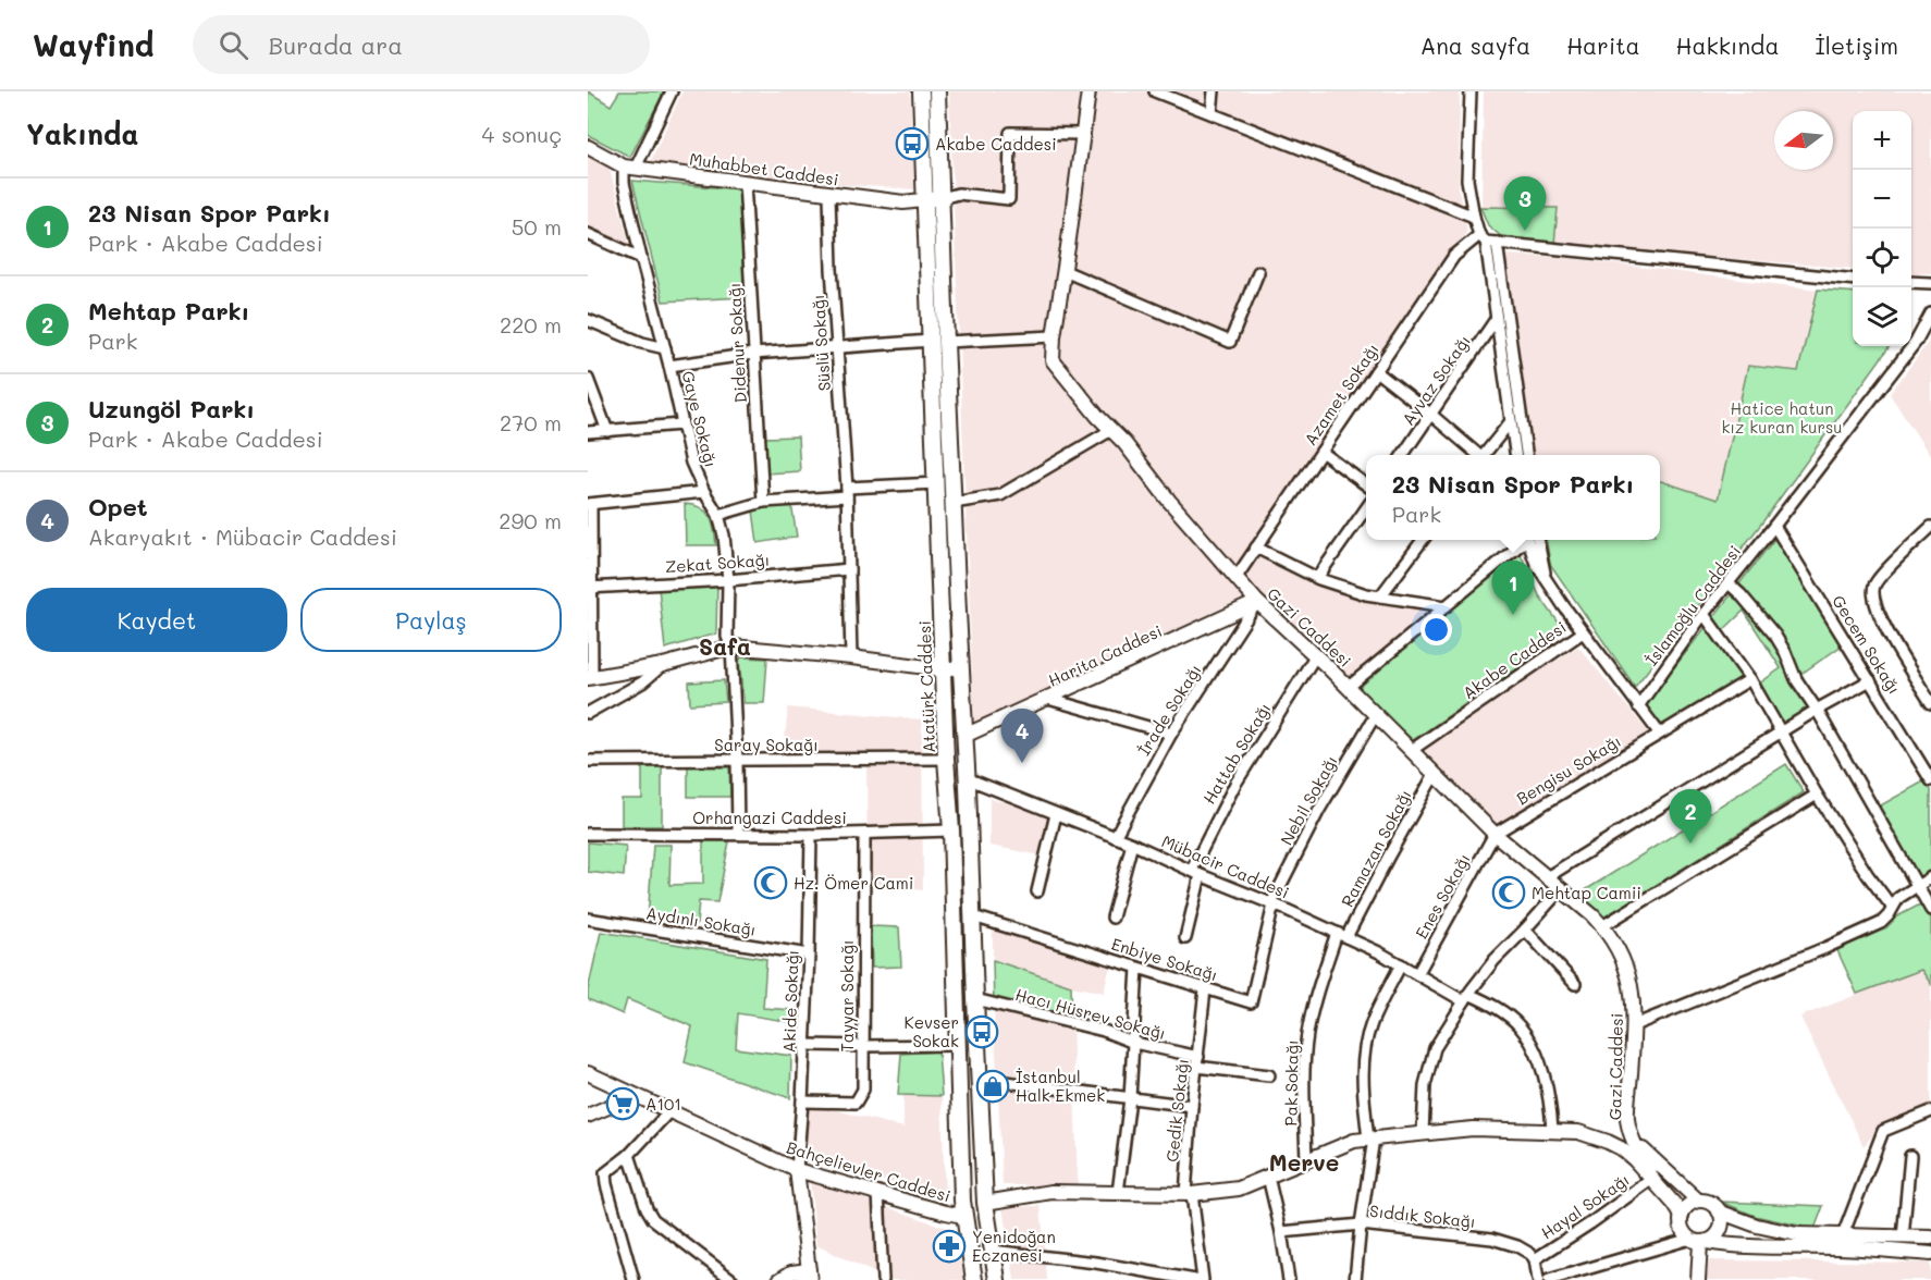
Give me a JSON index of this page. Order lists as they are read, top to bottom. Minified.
{"streets":{"main road":["Muhabbet Caddesi","Gazi Caddesi","Harita Caddesi","Atatürk Caddesi","Bahçelievler Caddesi"],"street":["Didenur Sokağı","Süslü Sokağı","Ayvaz Sokağı","Azamet Sokağı","Gaye Sokağı","Zekat Sokağı","İslamoğlu Caddesi","Gecem Sokağı","Akabe Caddesi","İrade Sokağı","Saray Sokağı","Hattab Sokağı","Bengisu Sokağı","Nebil Sokağı","Orhangazi Caddesi","Ramazan Sokağı","Mübacir Caddesi","Enes Sokağı","Aydınlı Sokağı","Enbiye Sokağı","Tayyar Sokağı","Akide Sokağı","Hacı Hüsrev Sokağı","Pak Sokağı","Gedik Sokağı","Hayal Sokağı","Sıddık Sokağı"]},"crossings":[["Muhabbet Caddesi","Didenur Sokağı"],["Muhabbet Caddesi","Süslü Sokağı"],["Muhabbet Caddesi","Gaye Sokağı"],["Muhabbet Caddesi","Atatürk Caddesi"],["Süslü Sokağı","Zekat Sokağı"],["Azamet Sokağı","Gazi Caddesi"],["Gaye Sokağı","Zekat Sokağı"],["Gaye Sokağı","Saray Sokağı"],["Gaye Sokağı","Orhangazi Caddesi"],["İslamoğlu Caddesi","Gecem Sokağı"],["Gazi Caddesi","Harita Caddesi"],["Gazi Caddesi","Akabe Caddesi"],["Gazi Caddesi","İrade Sokağı"],["Gazi Caddesi","Hattab Sokağı"],["Gazi Caddesi","Bengisu Sokağı"],["Gazi Caddesi","Nebil Sokağı"],["Gazi Caddesi","Ramazan Sokağı"],["Gazi Caddesi","Enes Sokağı"],["Gazi Caddesi","Hayal Sokağı"],["Harita Caddesi","İrade Sokağı"],["Atatürk Caddesi","Saray Sokağı"],["Atatürk Caddesi","Orhangazi Caddesi"],["Atatürk Caddesi","Bahçelievler Caddesi"],["İrade Sokağı","Mübacir Caddesi"],["Hattab Sokağı","Mübacir Caddesi"],["Bengisu Sokağı","Enes Sokağı"],["Nebil Sokağı","Mübacir Caddesi"],["Nebil Sokağı","Enbiye Sokağı"],["Orhangazi Caddesi","Tayyar Sokağı"],["Orhangazi Caddesi","Akide Sokağı"],["Ramazan Sokağı","Mübacir Caddesi"],["Ramazan Sokağı","Pak Sokağı"],["Mübacir Caddesi","Enes Sokağı"],["Mübacir Caddesi","Enbiye Sokağı"],["Mübacir Caddesi","Pak Sokağı"],["Aydınlı Sokağı","Akide Sokağı"],["Enbiye Sokağı","Gedik Sokağı"],["Tayyar Sokağı","Akide Sokağı"],["Akide Sokağı","Bahçelievler Caddesi"],["Hacı Hüsrev Sokağı","Gedik Sokağı"],["Hayal Sokağı","Sıddık Sokağı"]],"districts":["Safa","Merve"],"parks":["Hatice hatun kız kuran kursu"],"places":{"bus stop":["Akabe Caddesi","Kevser Sokak"],"mosque":["Hz. Ömer Cami","Mehtap Camii"],"shop":["İstanbul Halk Ekmek"],"supermarket":["A101"],"pharmacy":["Yenidoğan Eczanesi"]},"north":"left","page":{"header":"Wayfind","search":"Burada ara","nav":["Ana sayfa","Harita","Hakkında","İletişim"],"heading":["Yakında","4 sonuç"],"map_buttons":["+","−"],"list":[{"mark":"1","name":"23 Nisan Spor Parkı","note":"Park · Akabe Caddesi","value":"50 m"},{"mark":"2","name":"Mehtap Parkı","note":"Park","value":"220 m"},{"mark":"3","name":"Uzungöl Parkı","note":"Park · Akabe Caddesi","value":"270 m"},{"mark":"4","name":"Opet","note":"Akaryakıt · Mübacir Caddesi","value":"290 m"}],"pins":["3","1","4","2"],"popup":["23 Nisan Spor Parkı","Park"],"buttons":["Kaydet","Paylaş"]}}
